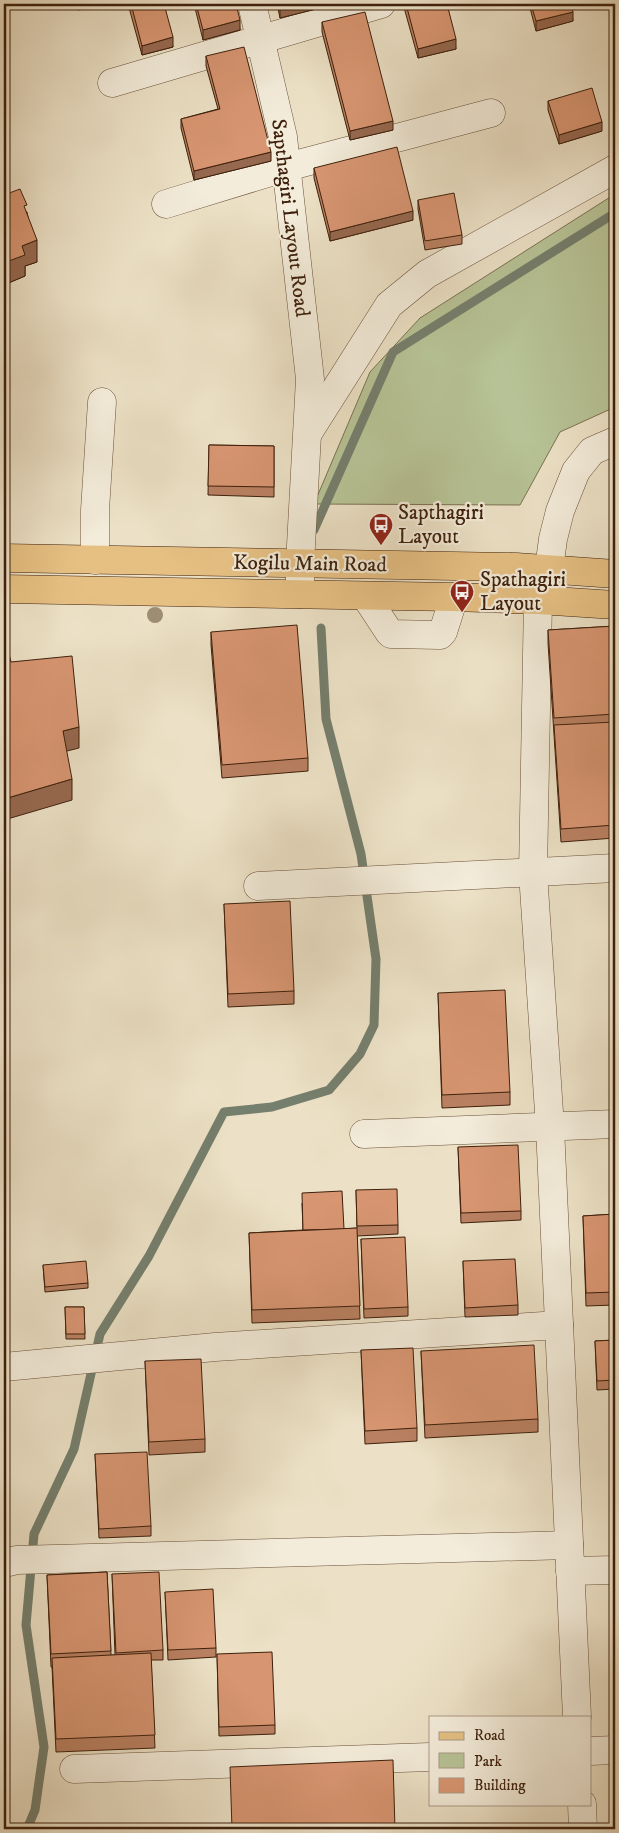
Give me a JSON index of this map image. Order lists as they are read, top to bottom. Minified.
{"streets":{"main road":["Kogilu Main Road"],"street":["Sapthagiri Layout Road"]},"crossings":[["Sapthagiri Layout Road","Kogilu Main Road"]],"places":{"bus stop":["Sapthagiri Layout","Spathagiri Layout"]},"legend":["Road","Park","Building"]}
